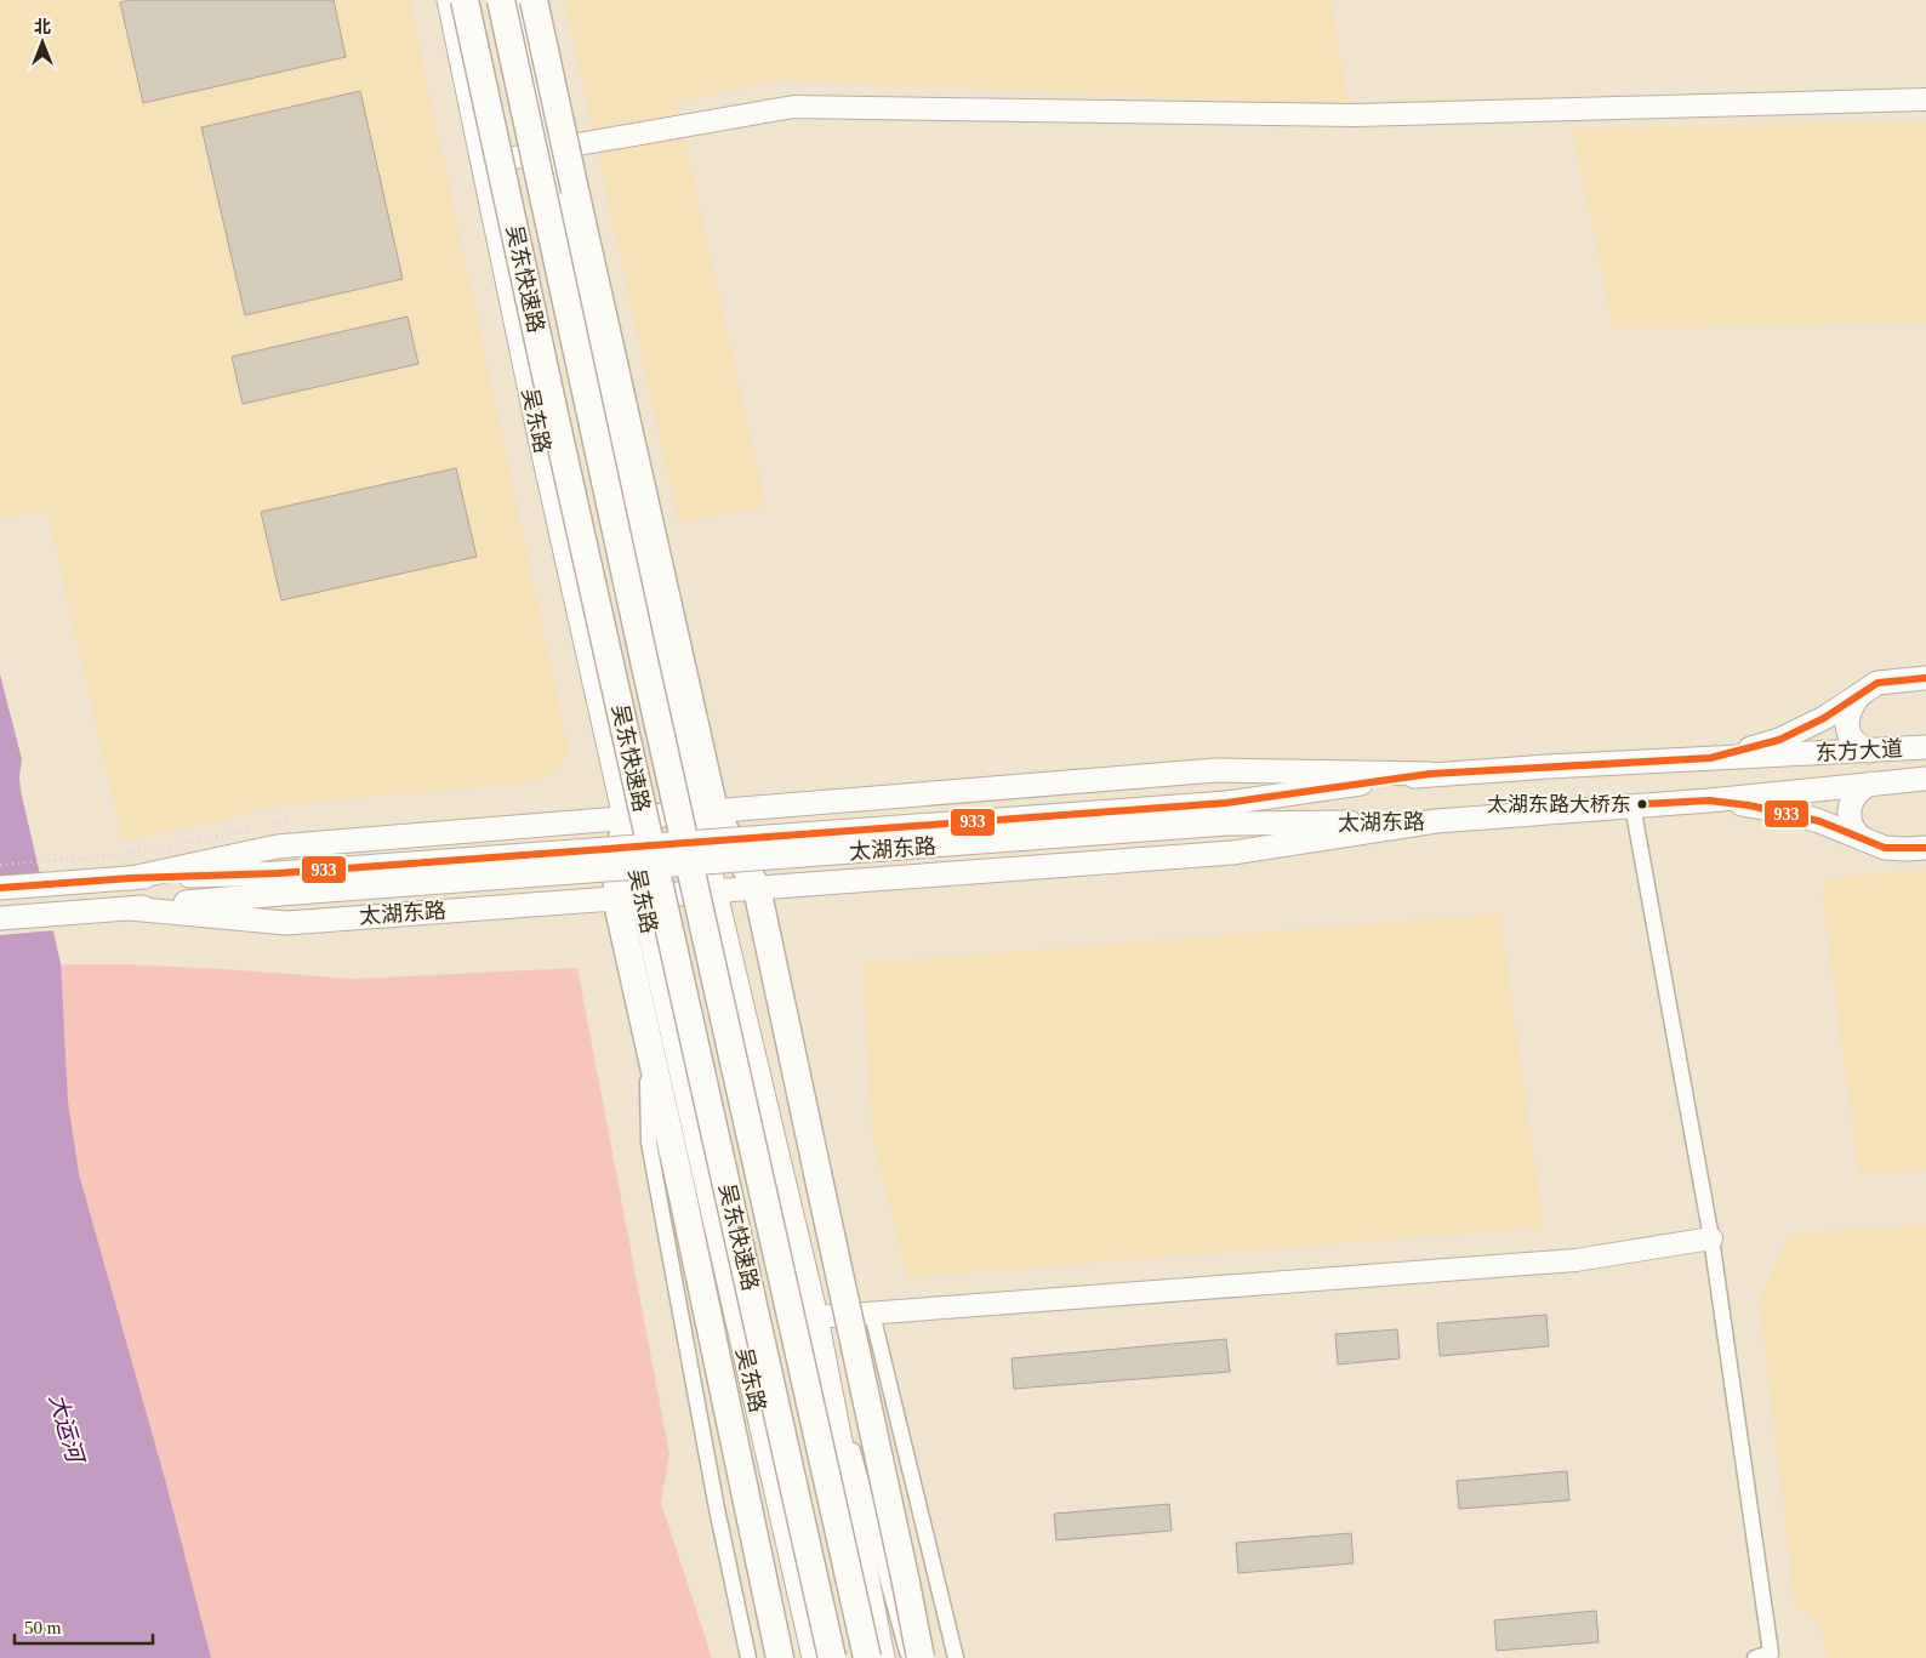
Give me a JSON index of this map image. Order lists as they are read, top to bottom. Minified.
{"streets":{"highway":["吴东快速路"],"main road":["吴东路","东方大道","太湖东路"]},"crossings":[["吴东路","太湖东路"],["东方大道","太湖东路"]],"water":["大运河"],"places":["太湖东路大桥东"],"lines":["transit line 933"],"scale_bar":"50 m","north":"top"}
